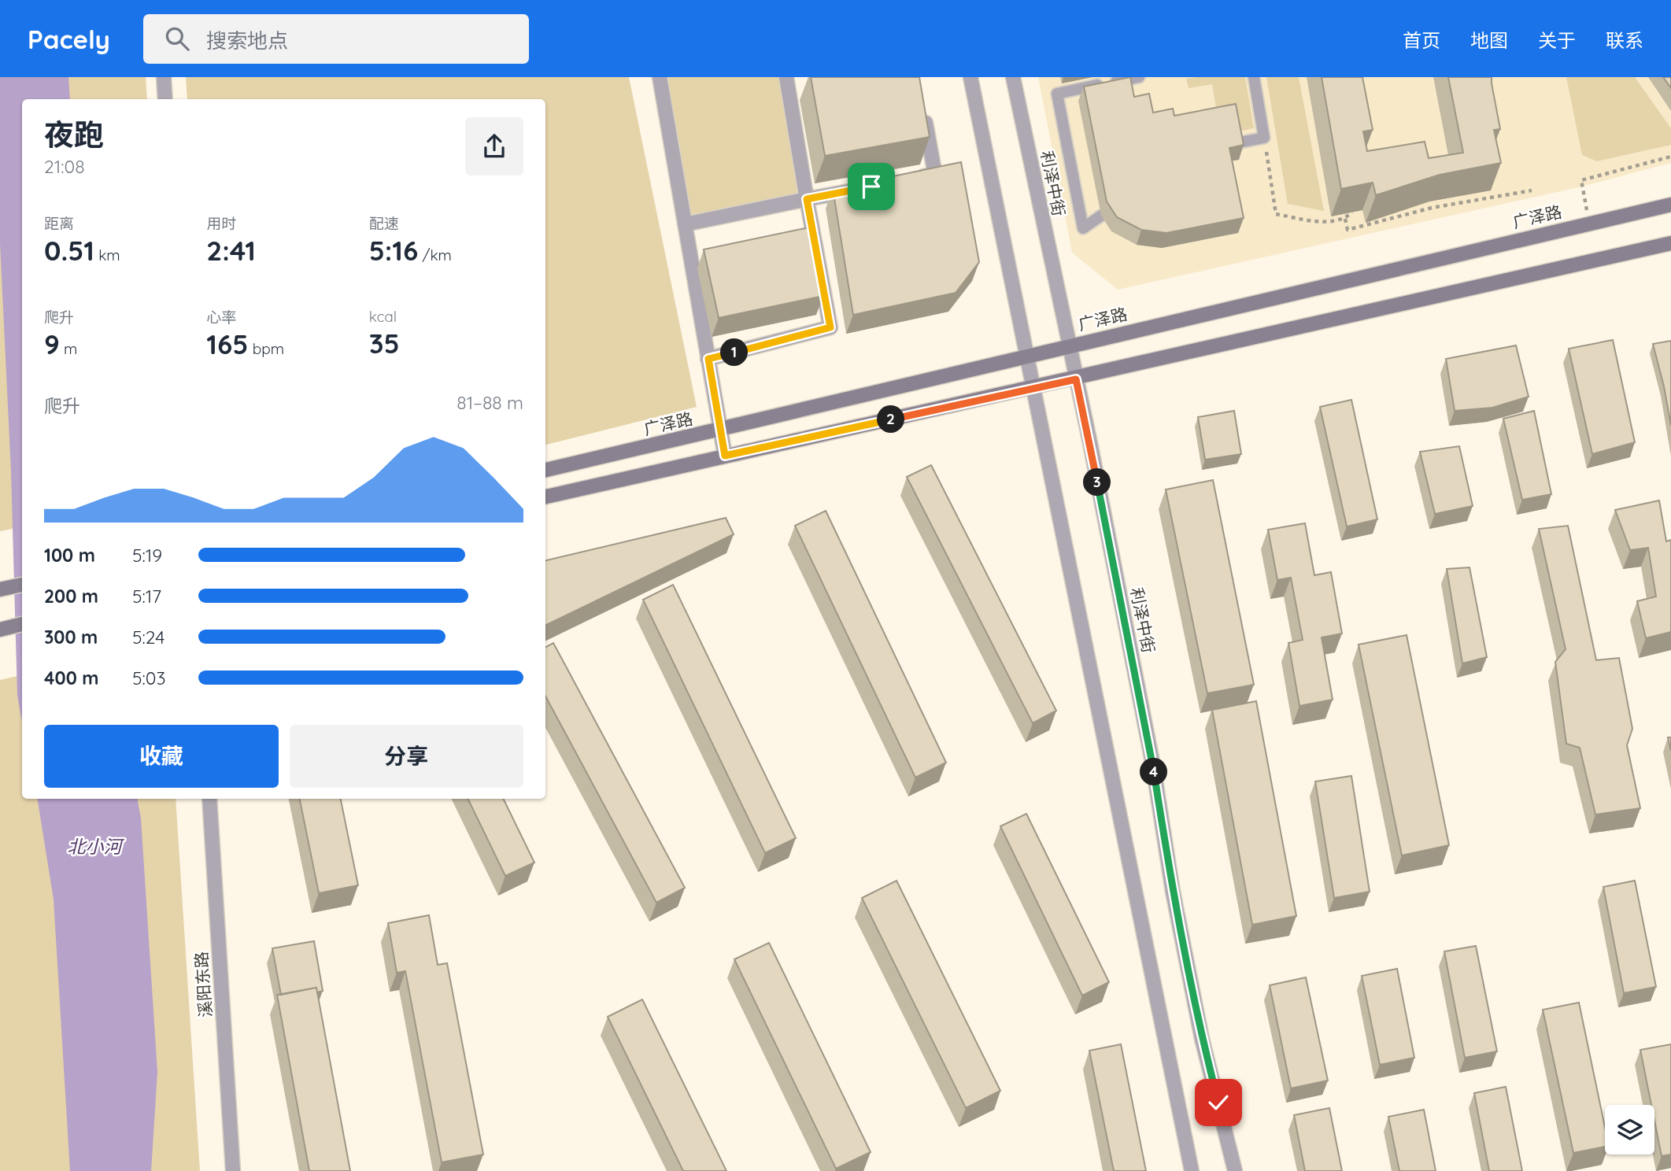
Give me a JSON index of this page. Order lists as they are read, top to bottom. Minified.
{"streets":{"main road":["广泽路"],"street":["利泽中街","溪阳东路"]},"crossings":[["利泽中街","广泽路"]],"water":["北小河"],"page":{"header":"Pacely","search":"搜索地点","nav":["首页","地图","关于","联系"],"heading":["夜跑","21:08"],"stats":[["距离","0.51 km"],["用时","2:41"],["配速","5:16 /km"],["爬升","9 m"],["心率","165 bpm"],["kcal","35"]],"pins":["1","2","3","4"],"chart":["爬升","81–88 m"],"list":[{"name":"100 m","note":"5:19"},{"name":"200 m","note":"5:17"},{"name":"300 m","note":"5:24"},{"name":"400 m","note":"5:03"}],"buttons":["收藏","分享"]}}
